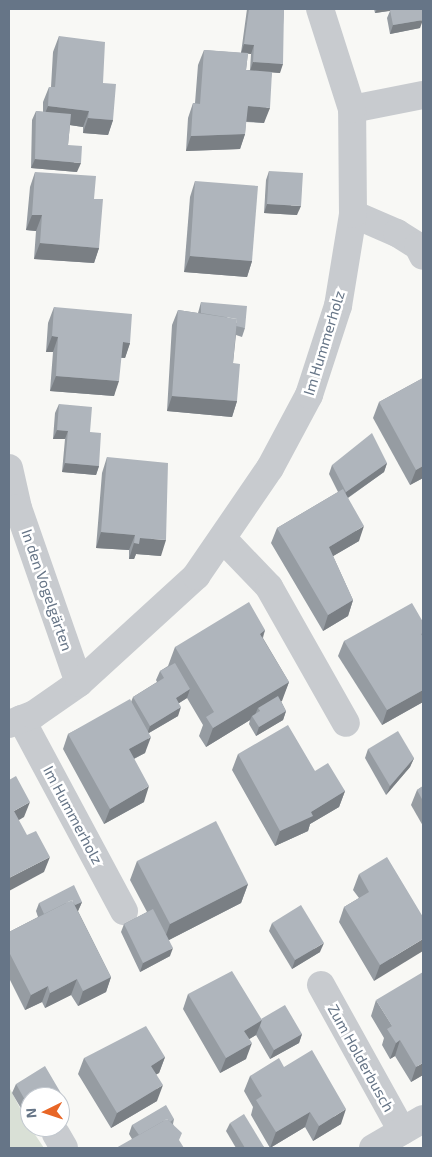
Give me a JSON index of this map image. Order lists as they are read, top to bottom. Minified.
{"streets":{"street":["Im Hummerholz","In den Vogelgärten","Zum Holderbusch"]},"crossings":[["Im Hummerholz","In den Vogelgärten"]],"north":"left"}
